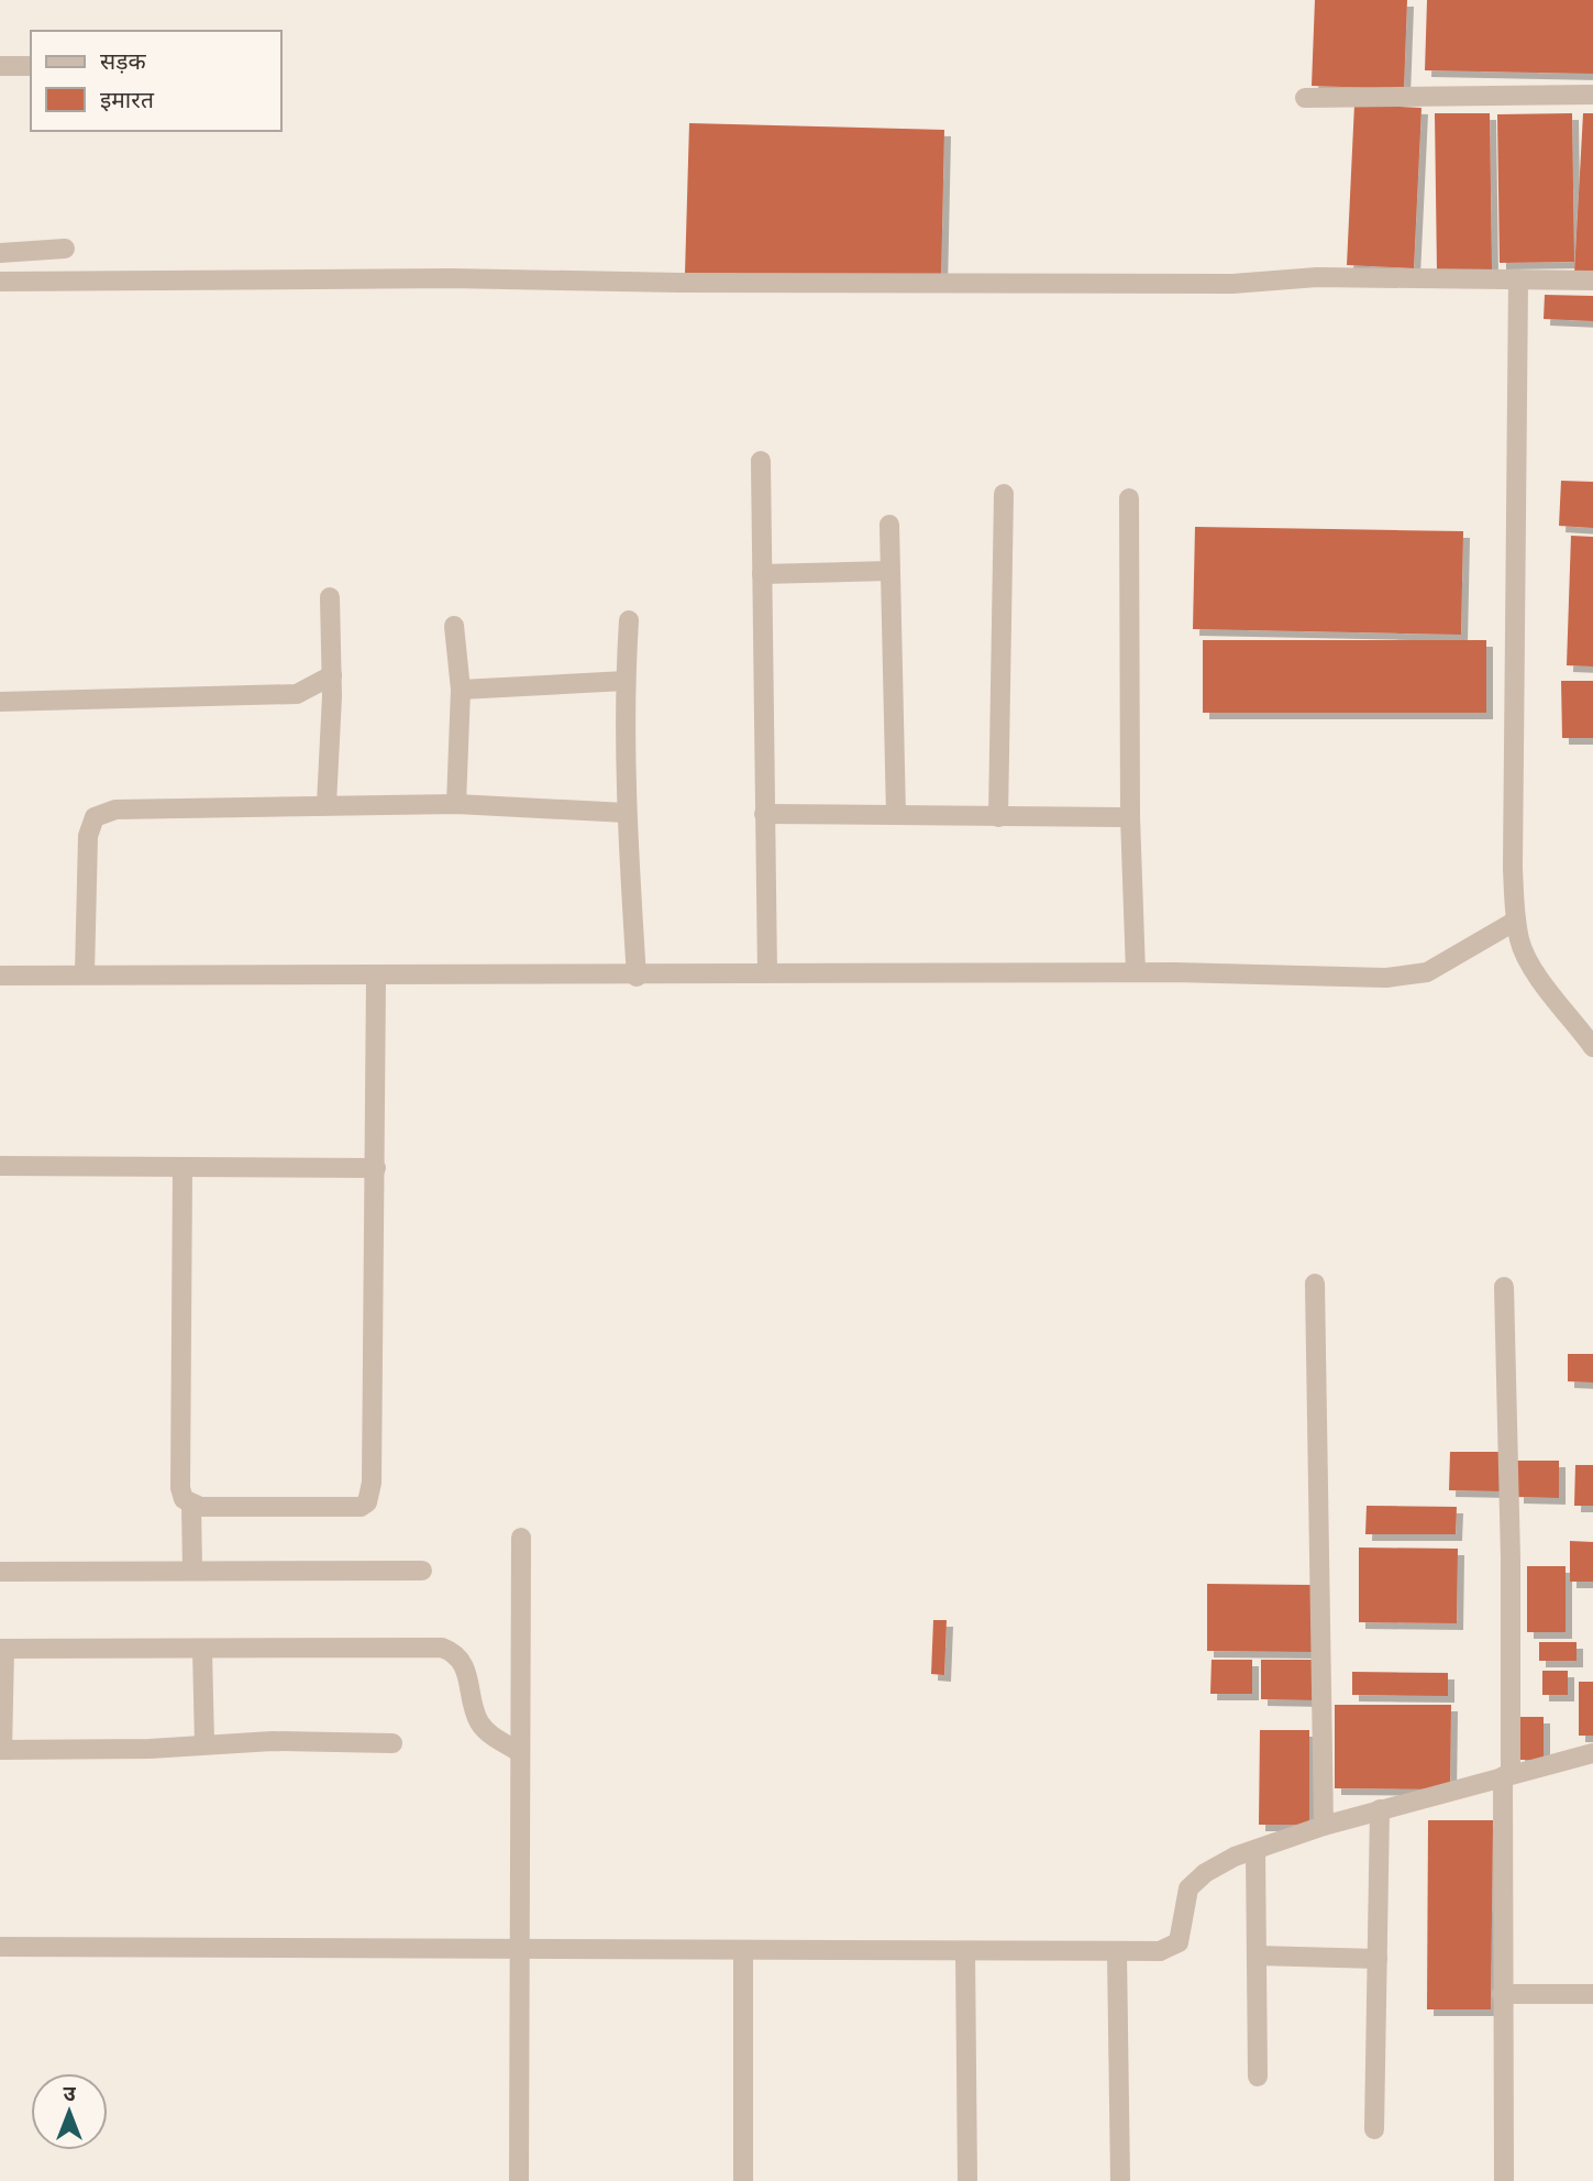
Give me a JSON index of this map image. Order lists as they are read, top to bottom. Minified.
{"legend":["सड़क","इमारत"],"north":"top"}
